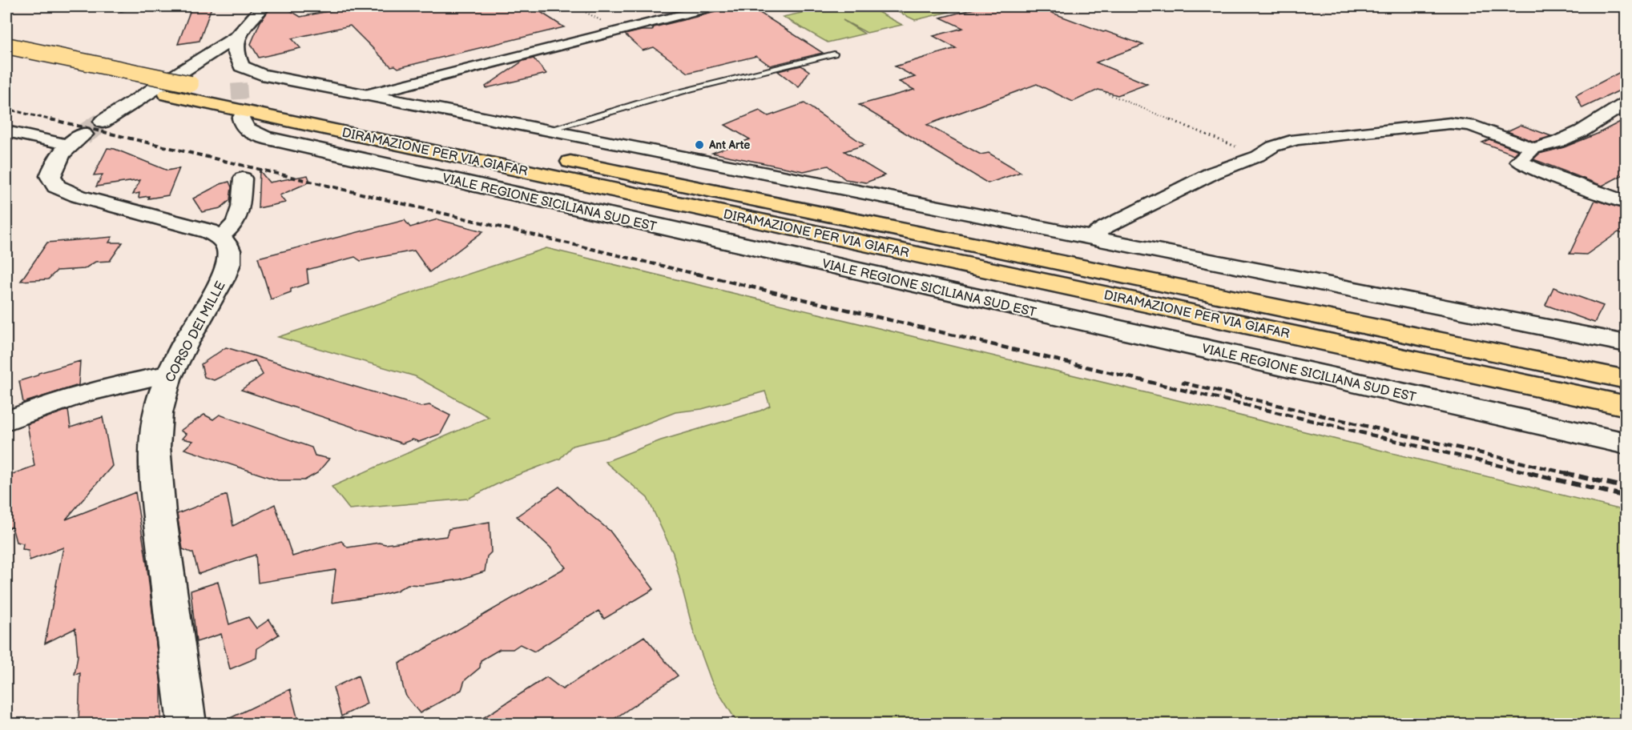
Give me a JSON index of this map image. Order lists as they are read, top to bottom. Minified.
{"streets":{"highway":["DIRAMAZIONE PER VIA GIAFAR"],"street":["VIALE REGIONE SICILIANA SUD EST","CORSO DEI MILLE"]},"places":["Ant Arte"]}
